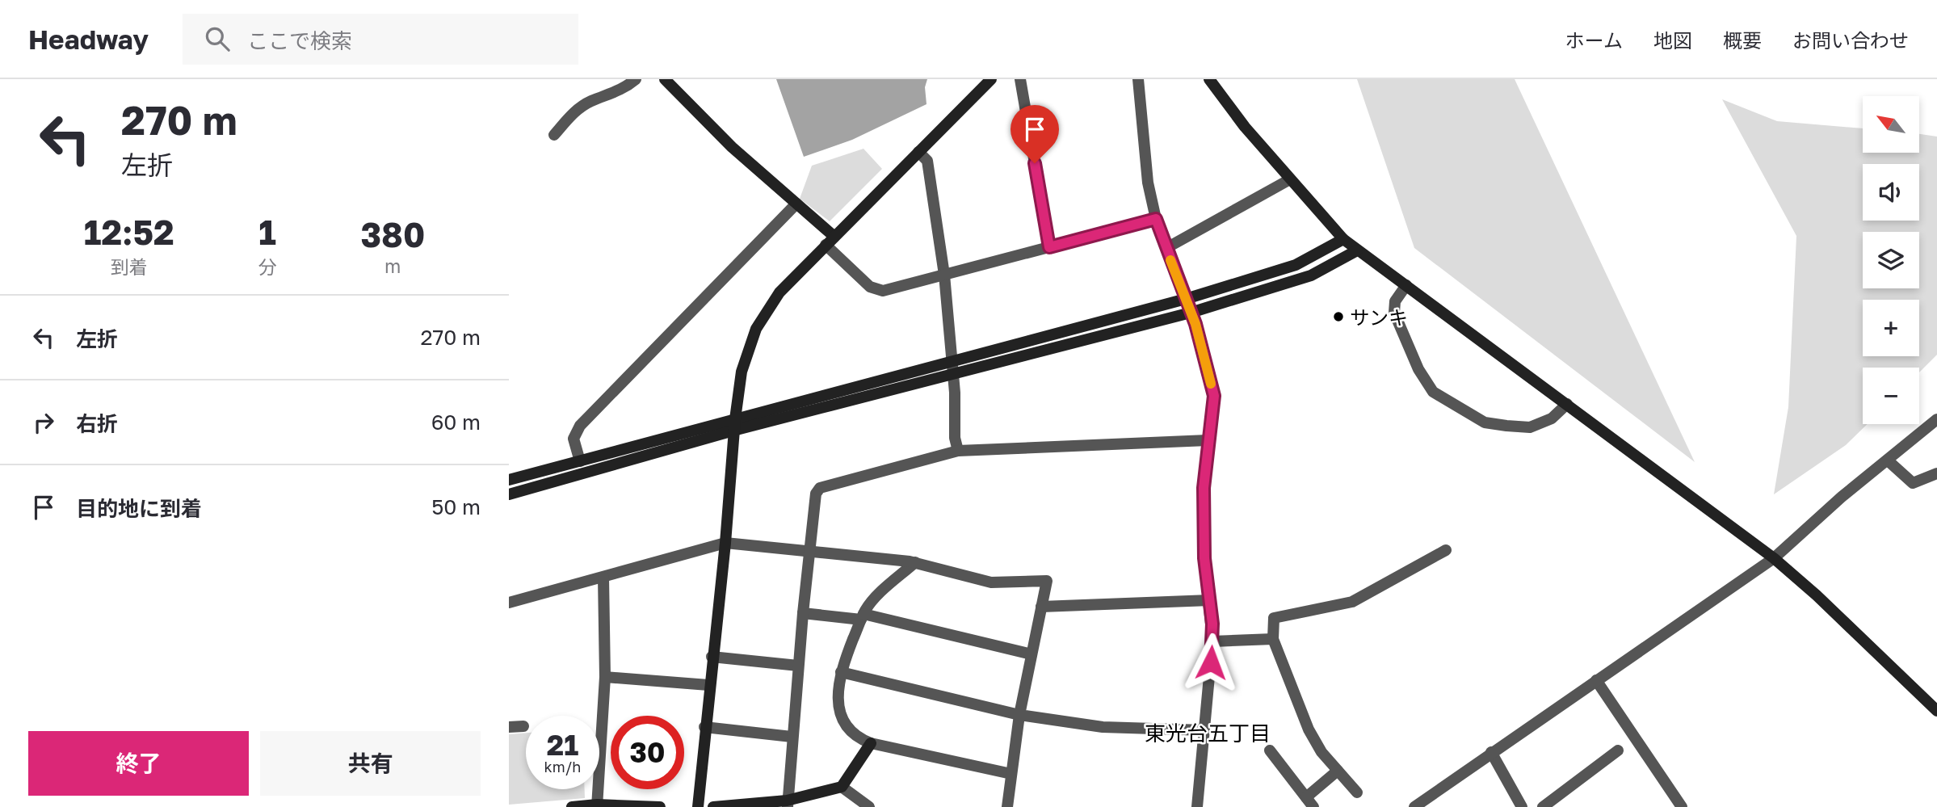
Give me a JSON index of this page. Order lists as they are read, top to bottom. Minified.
{"districts":["東光台五丁目"],"places":["サンキ"],"north":"top left","page":{"header":"Headway","search":"ここで検索","nav":["ホーム","地図","概要","お問い合わせ"],"turn":["270 m","左折"],"map_buttons":["+","−"],"eta":["12:52","到着","1","分","380","m"],"list":[{"name":"左折","value":"270 m"},{"name":"右折","value":"60 m"},{"name":"目的地に到着","value":"50 m"}],"speed":"21 km/h","limit":"30","buttons":["終了","共有"]}}
